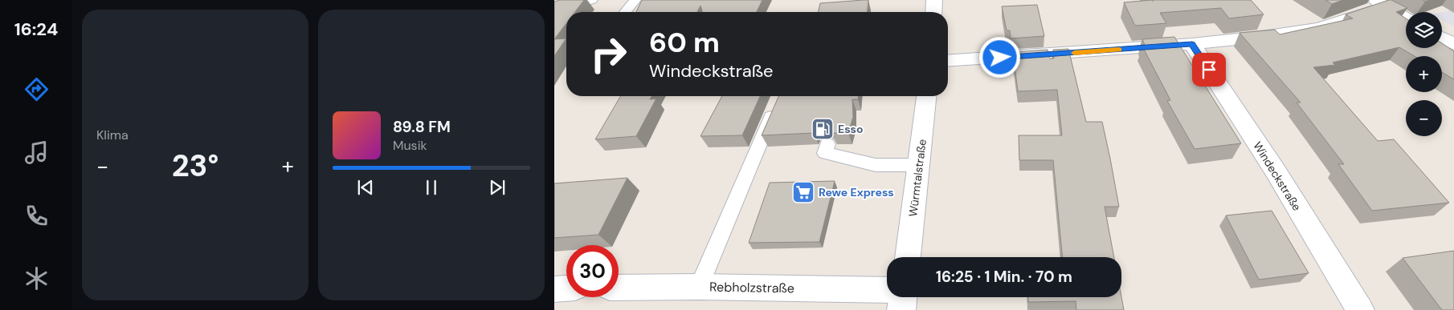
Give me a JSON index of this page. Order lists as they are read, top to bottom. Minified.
{"streets":{"street":["Windeckstraße","Würmtalstraße","Rebholzstraße"]},"places":{"fuel station":["Esso"],"supermarket":["Rewe Express"]},"page":{"tabs":"16:24","tile":"Klima","map_buttons":["+","−"],"turn":["60 m","Windeckstraße"],"song":["89.8 FM","Musik"],"heat":["−","23°","+"],"limit":"30","trip":"16:25 · 1 Min. · 70 m"}}
